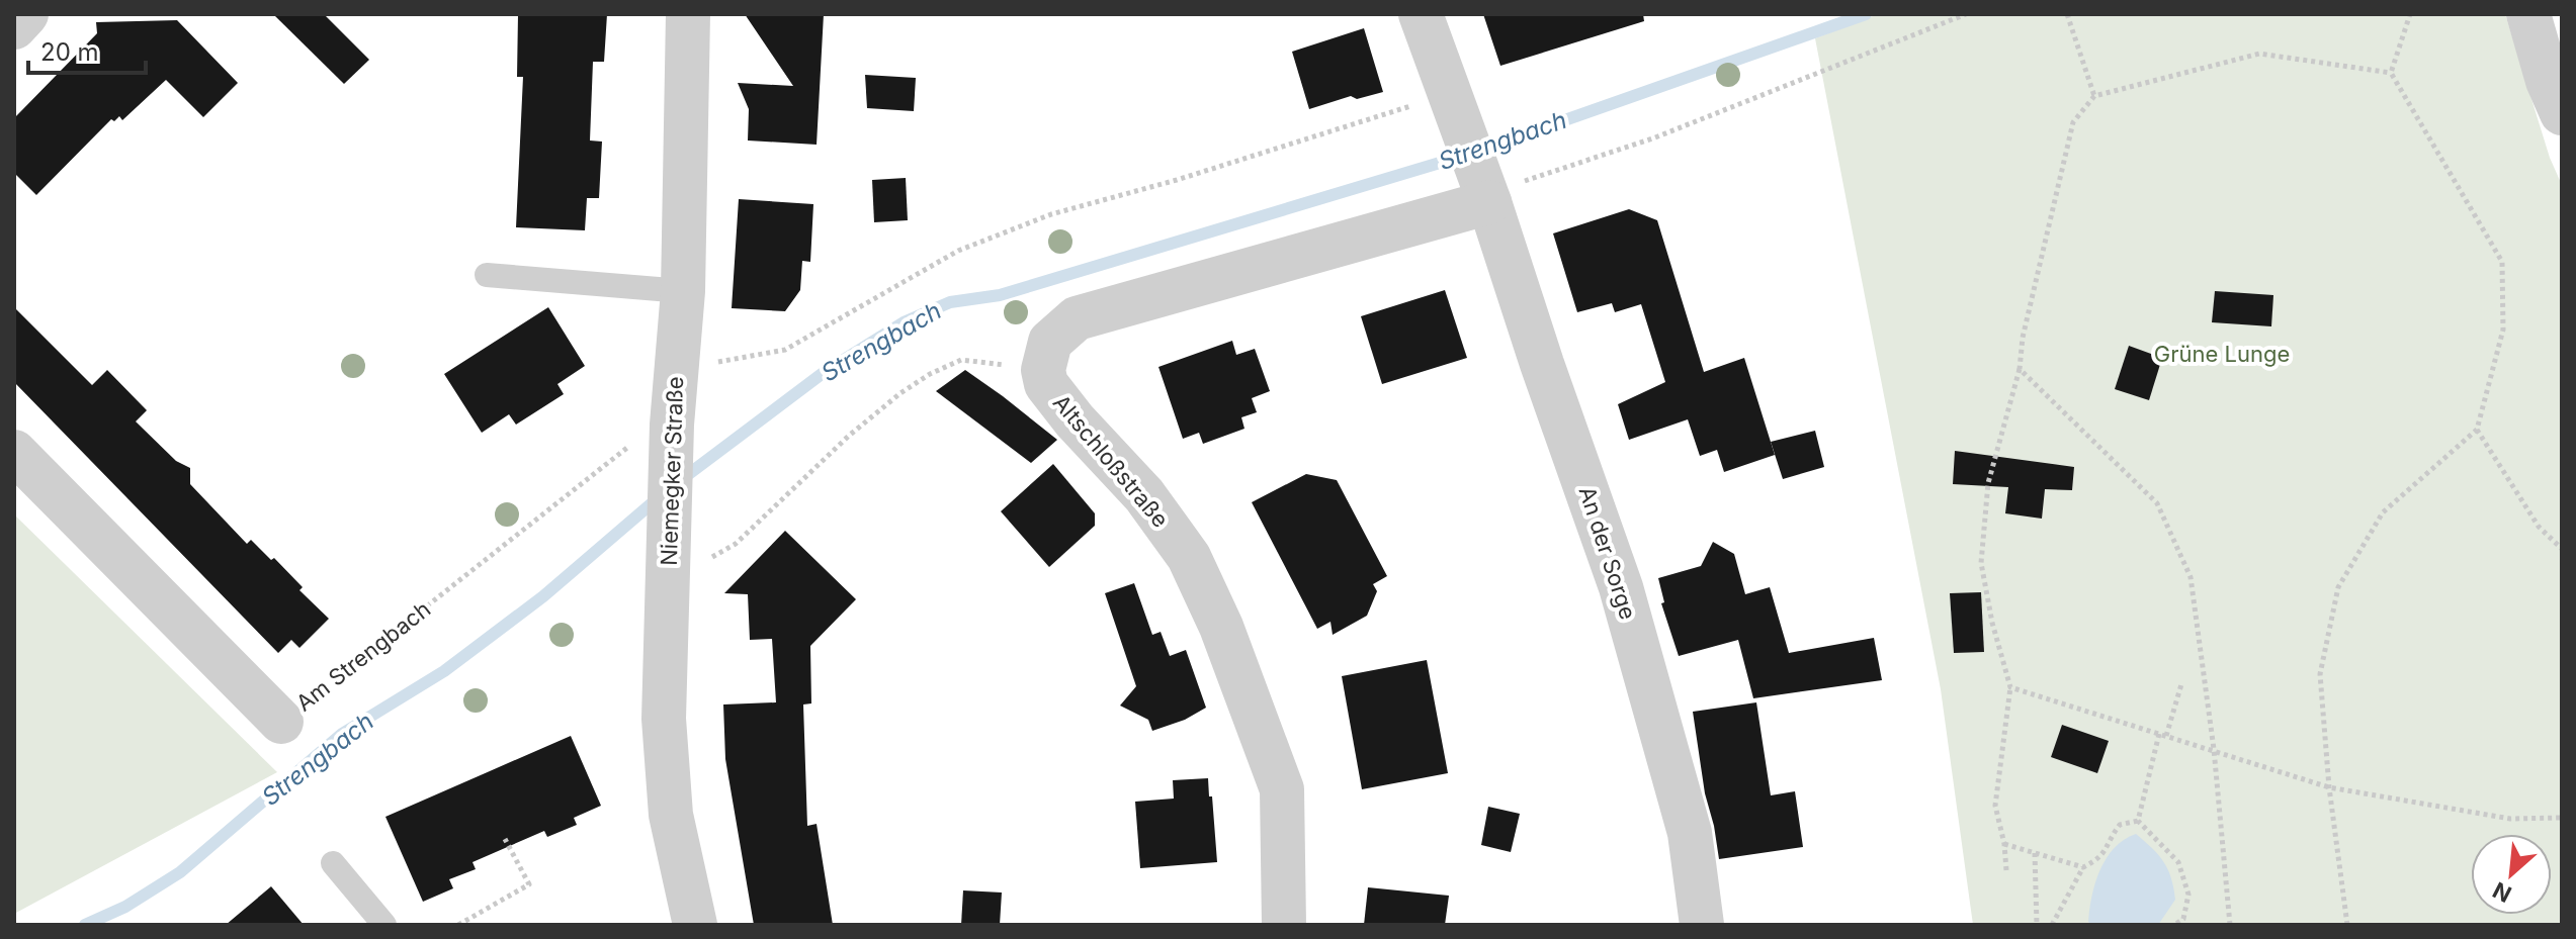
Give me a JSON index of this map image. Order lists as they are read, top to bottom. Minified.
{"streets":{"street":["Altschloßstraße","Niemegker Straße","An der Sorge","Am Strengbach"]},"crossings":[["Altschloßstraße","An der Sorge"],["Niemegker Straße","Am Strengbach"]],"water":["Strengbach"],"parks":["Grüne Lunge"],"scale_bar":"20 m","north":"bottom left"}
